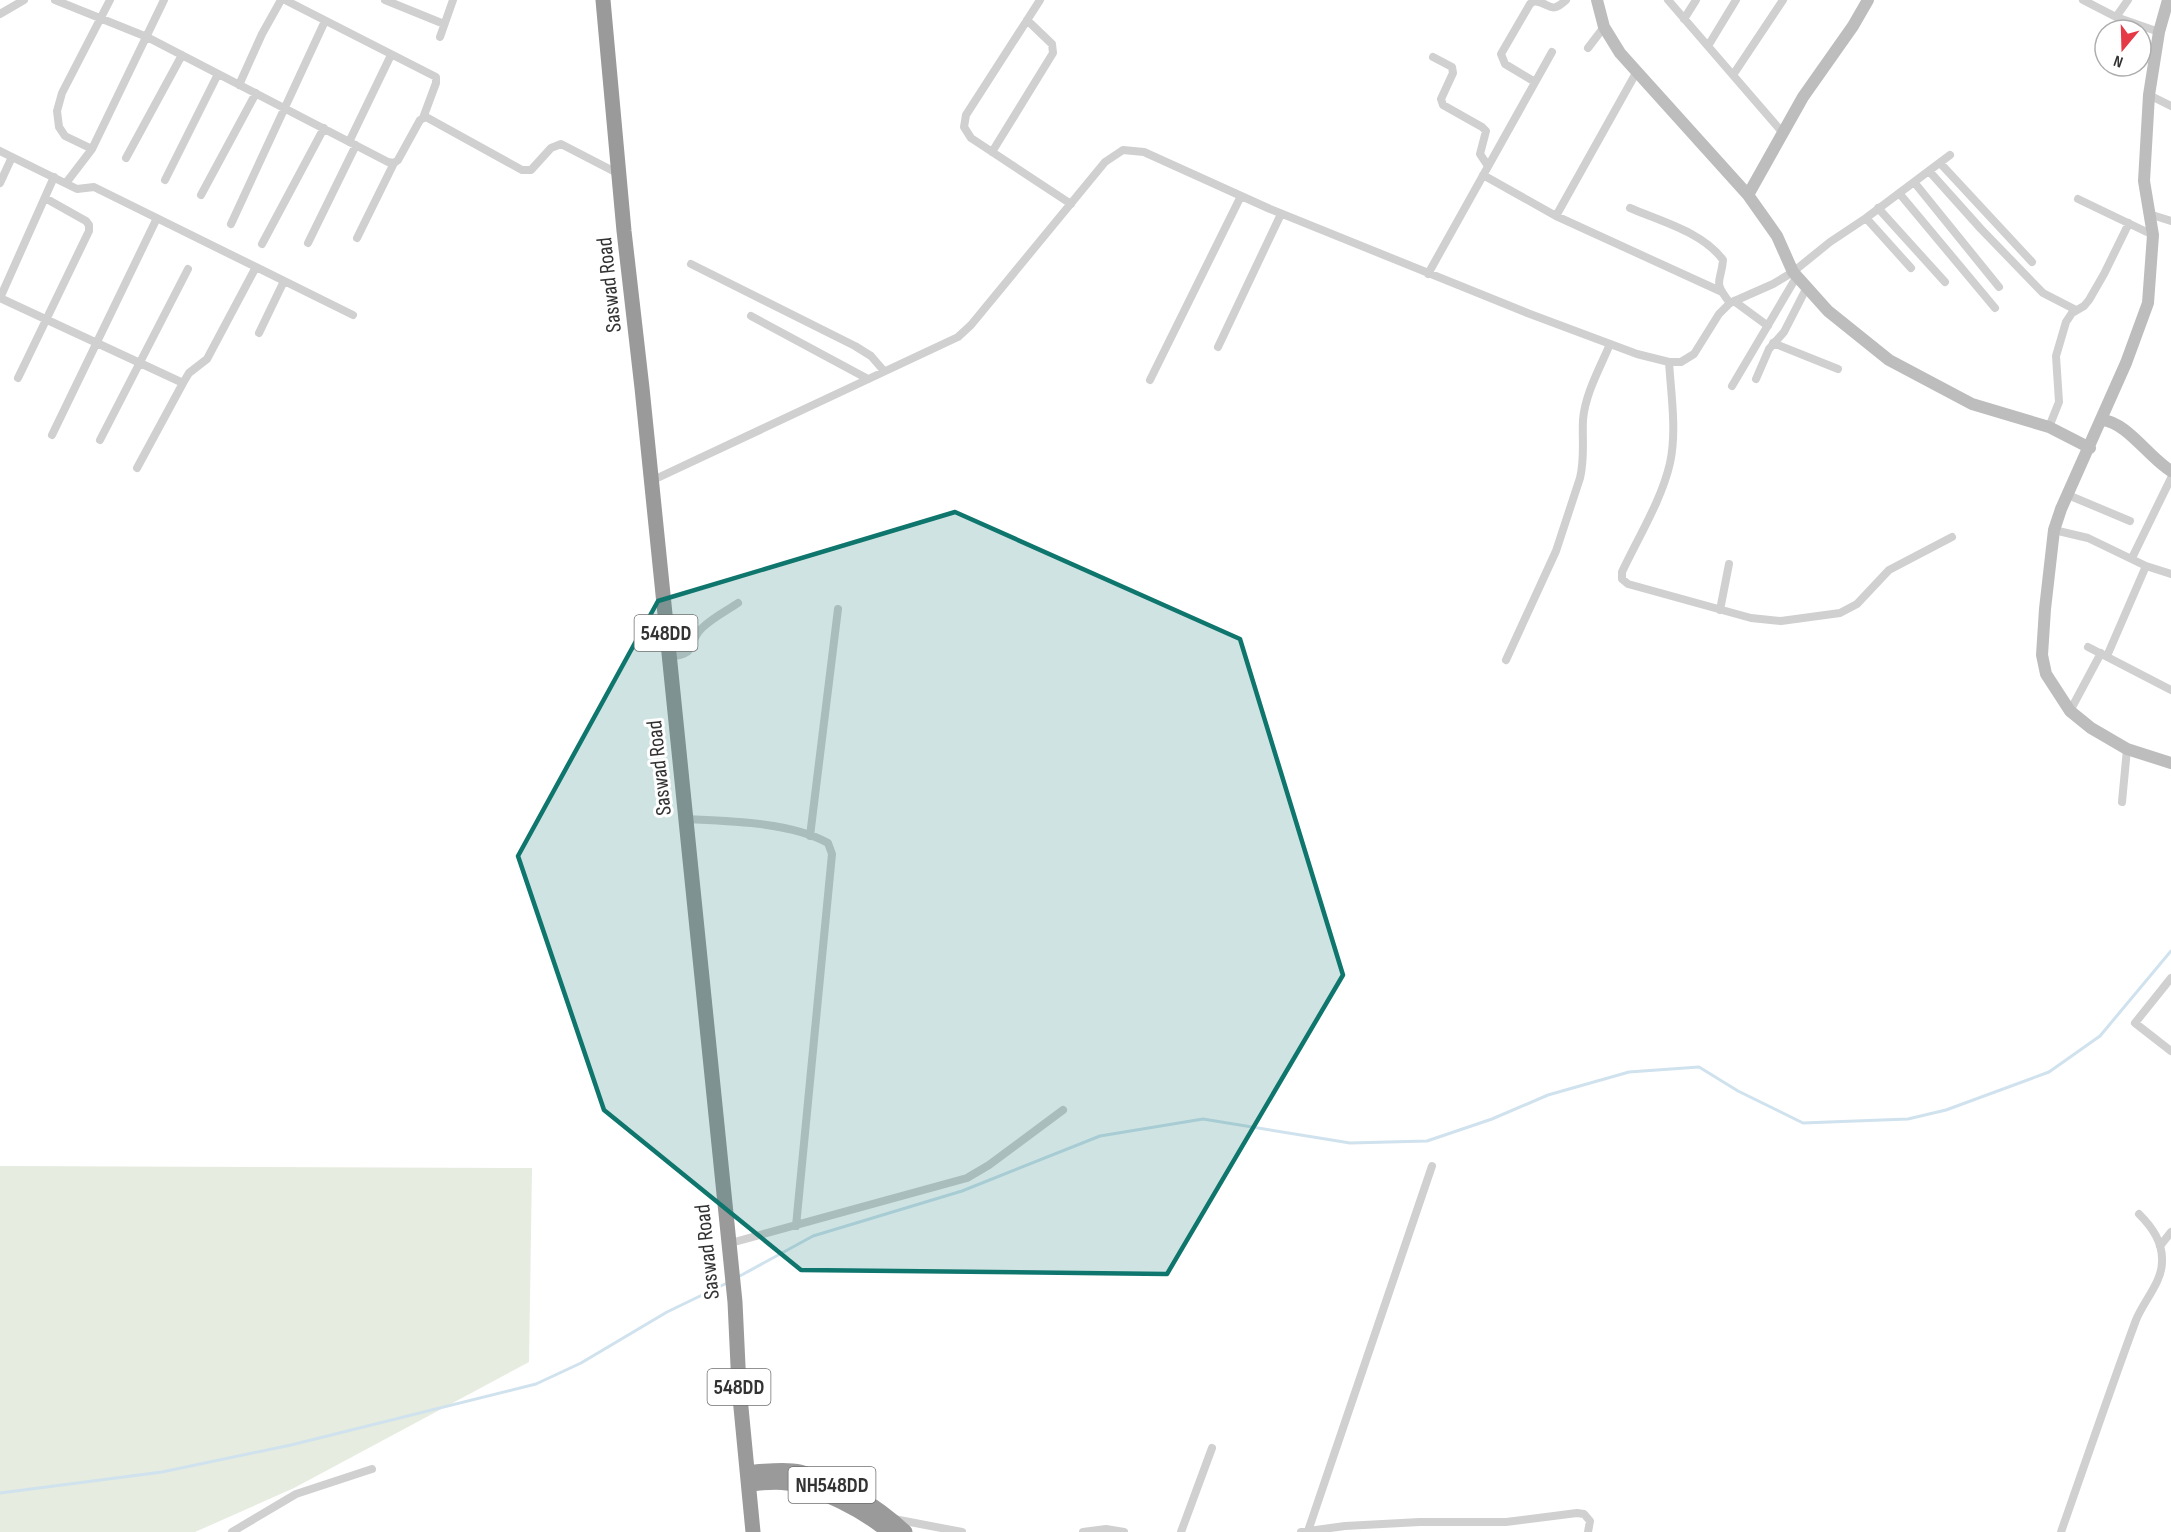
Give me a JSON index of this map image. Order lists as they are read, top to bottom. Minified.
{"streets":{"highway":["Saswad Road","548DD","NH548DD"]},"crossings":[["Saswad Road","NH548DD"]],"north":"bottom"}
